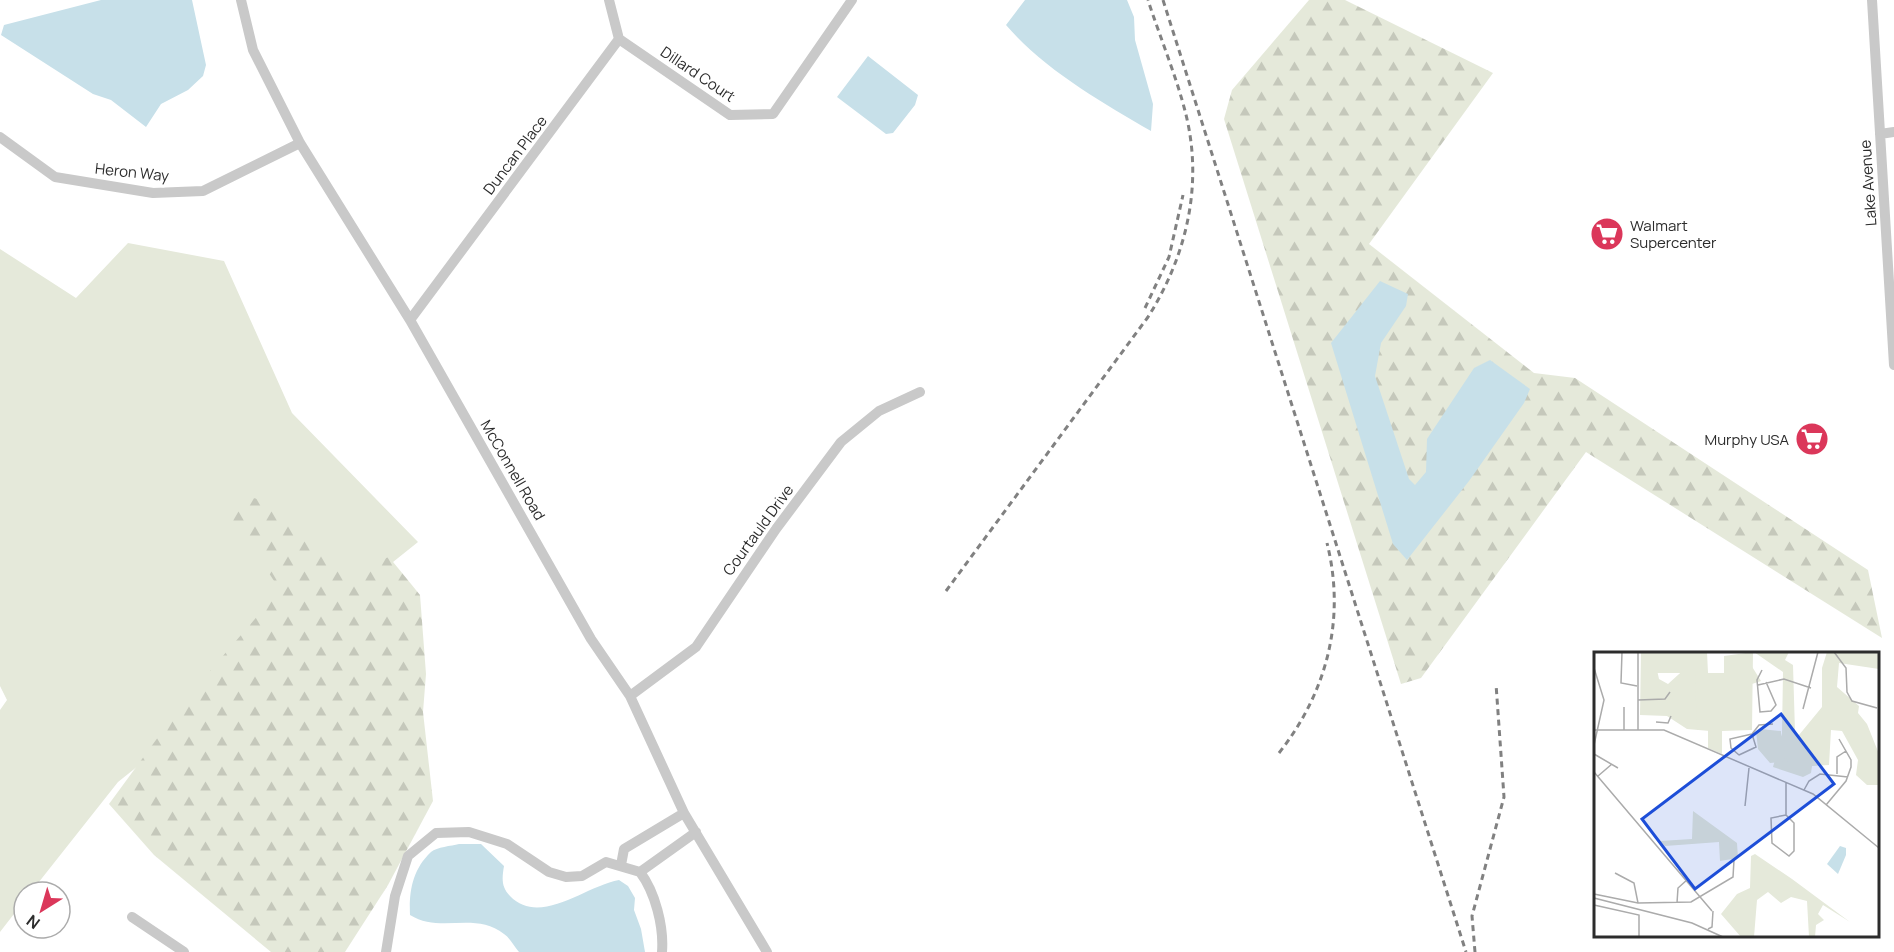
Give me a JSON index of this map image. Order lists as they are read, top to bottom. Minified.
{"streets":{"street":["Dillard Court","Duncan Place","Heron Way","Lake Avenue","McConnell Road","Courtauld Drive"]},"crossings":[["Dillard Court","Duncan Place"],["Duncan Place","McConnell Road"],["Heron Way","McConnell Road"],["McConnell Road","Courtauld Drive"]],"places":{"supermarket":["Walmart Supercenter","Murphy USA"]},"north":"bottom left"}
